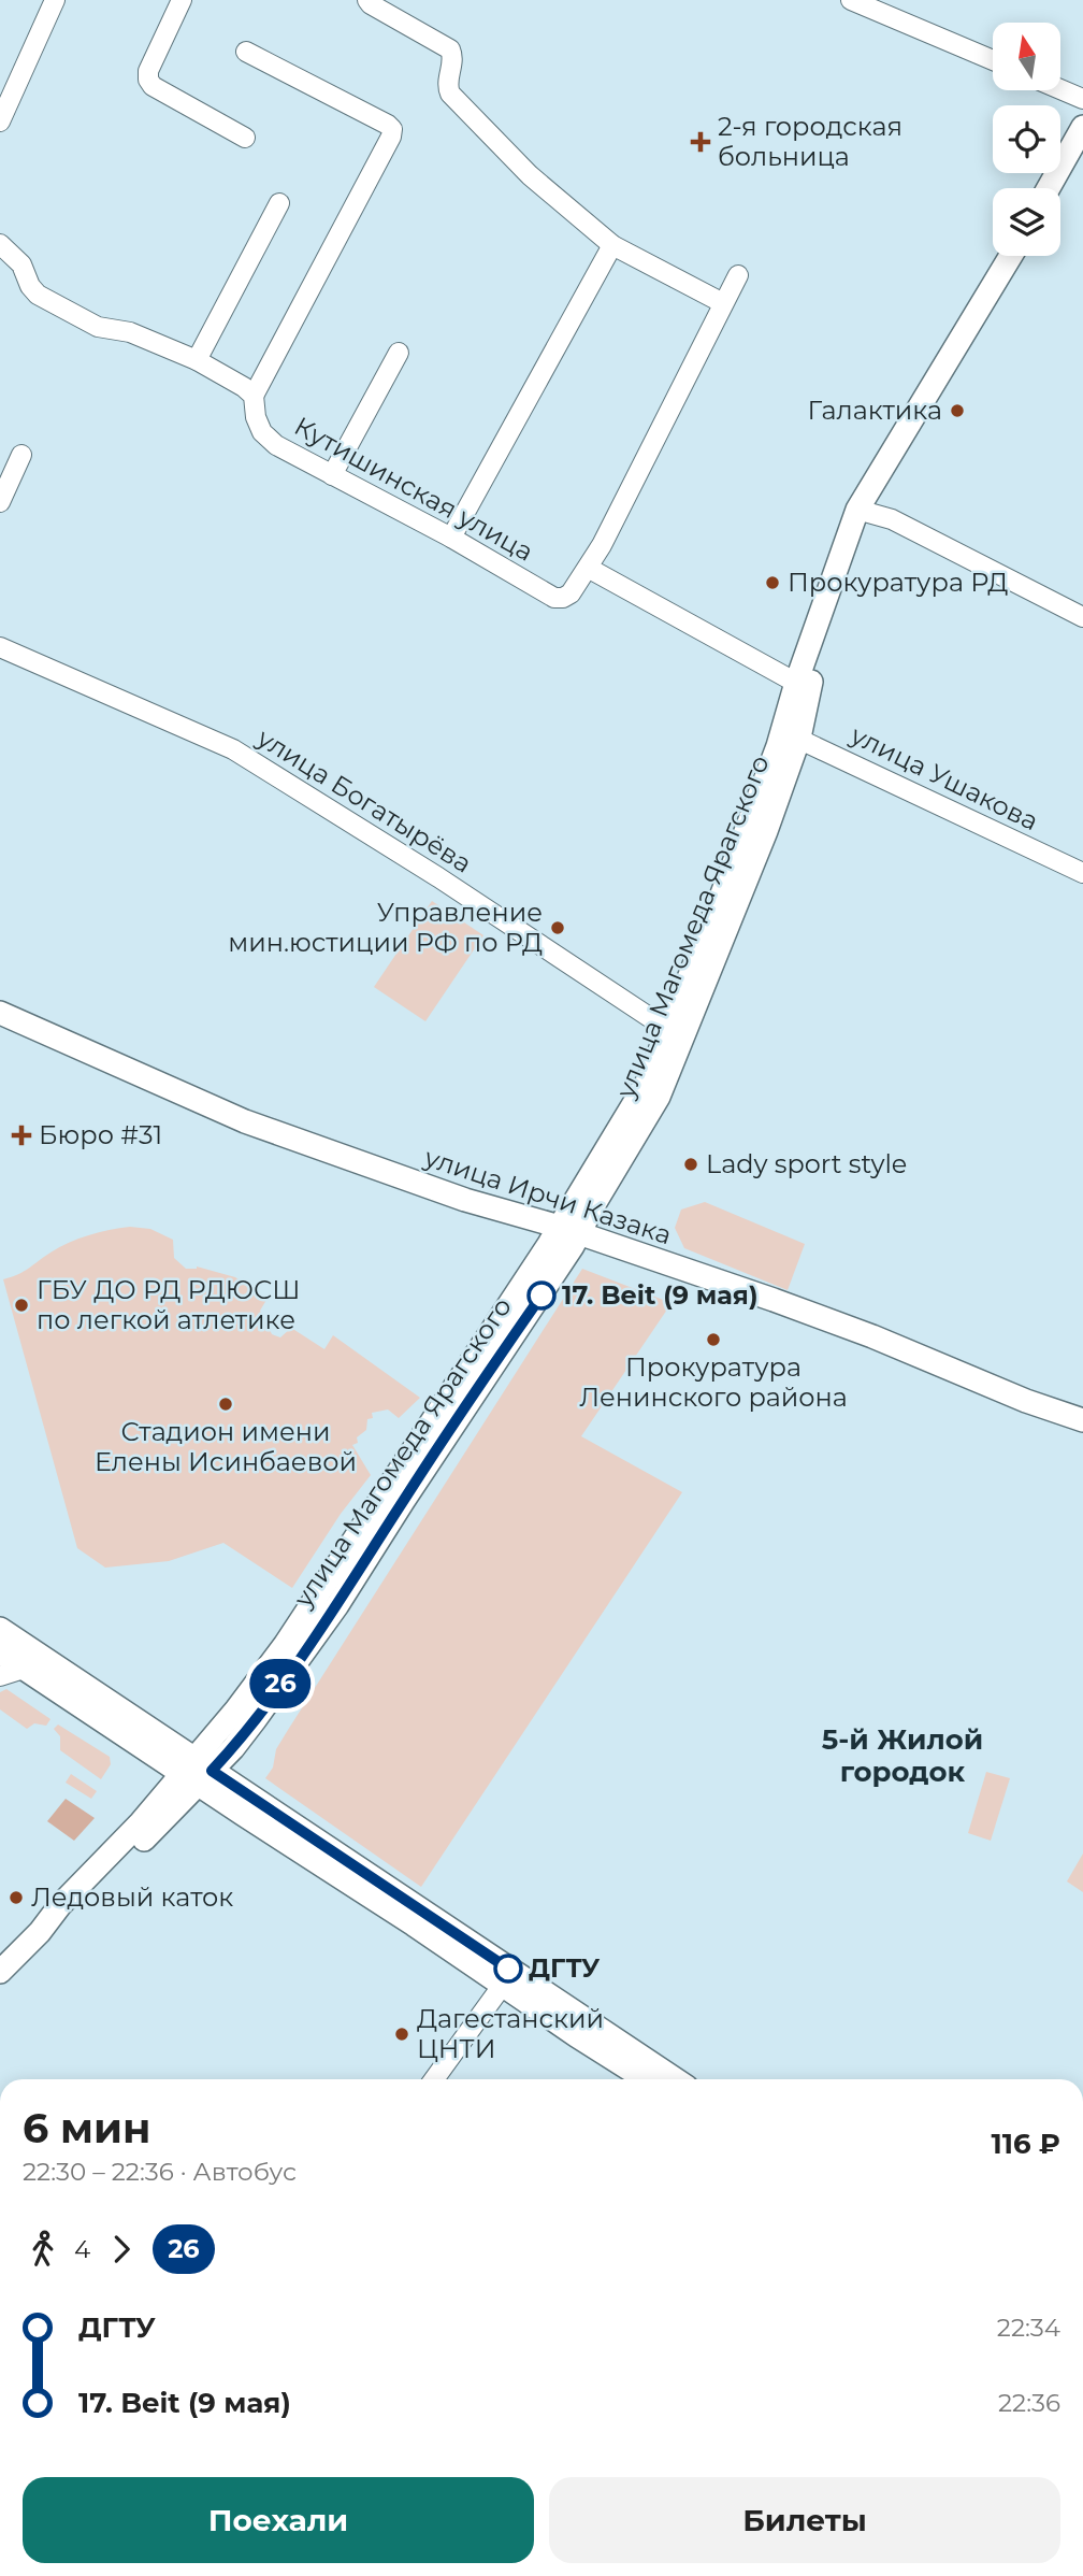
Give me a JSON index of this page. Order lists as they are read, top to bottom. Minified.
{"streets":{"main road":["улица Магомеда Ярагского","улица Ирчи Казака"],"street":["Кутишинская улица","улица Ушакова","улица Богатырёва"]},"crossings":[["улица Ушакова","улица Магомеда Ярагского"],["улица Богатырёва","улица Магомеда Ярагского"],["улица Магомеда Ярагского","улица Ирчи Казака"]],"districts":["5-й Жилой городок"],"places":{"health":["2-я городская больница","Бюро #31"],"other":["Галактика","Прокуратура РД","Управление мин.юстиции РФ по РД","Lady sport style","17. Beit (9 мая)","ГБУ ДО РД РДЮСШ по легкой атлетике","Прокуратура Ленинского района","Стадион имени Елены Исинбаевой","Ледовый каток","ДГТУ","Дагестанский ЦНТИ"]},"lines":["bus line 26"],"north":"top","page":{"on_map":"26","heading":["6 мин","22:30 – 22:36 · Автобус","116 ₽"],"legs":["4","26"],"list":[{"name":"ДГТУ","value":"22:34"},{"name":"17. Beit (9 мая)","value":"22:36"}],"buttons":["Поехали","Билеты"]}}
